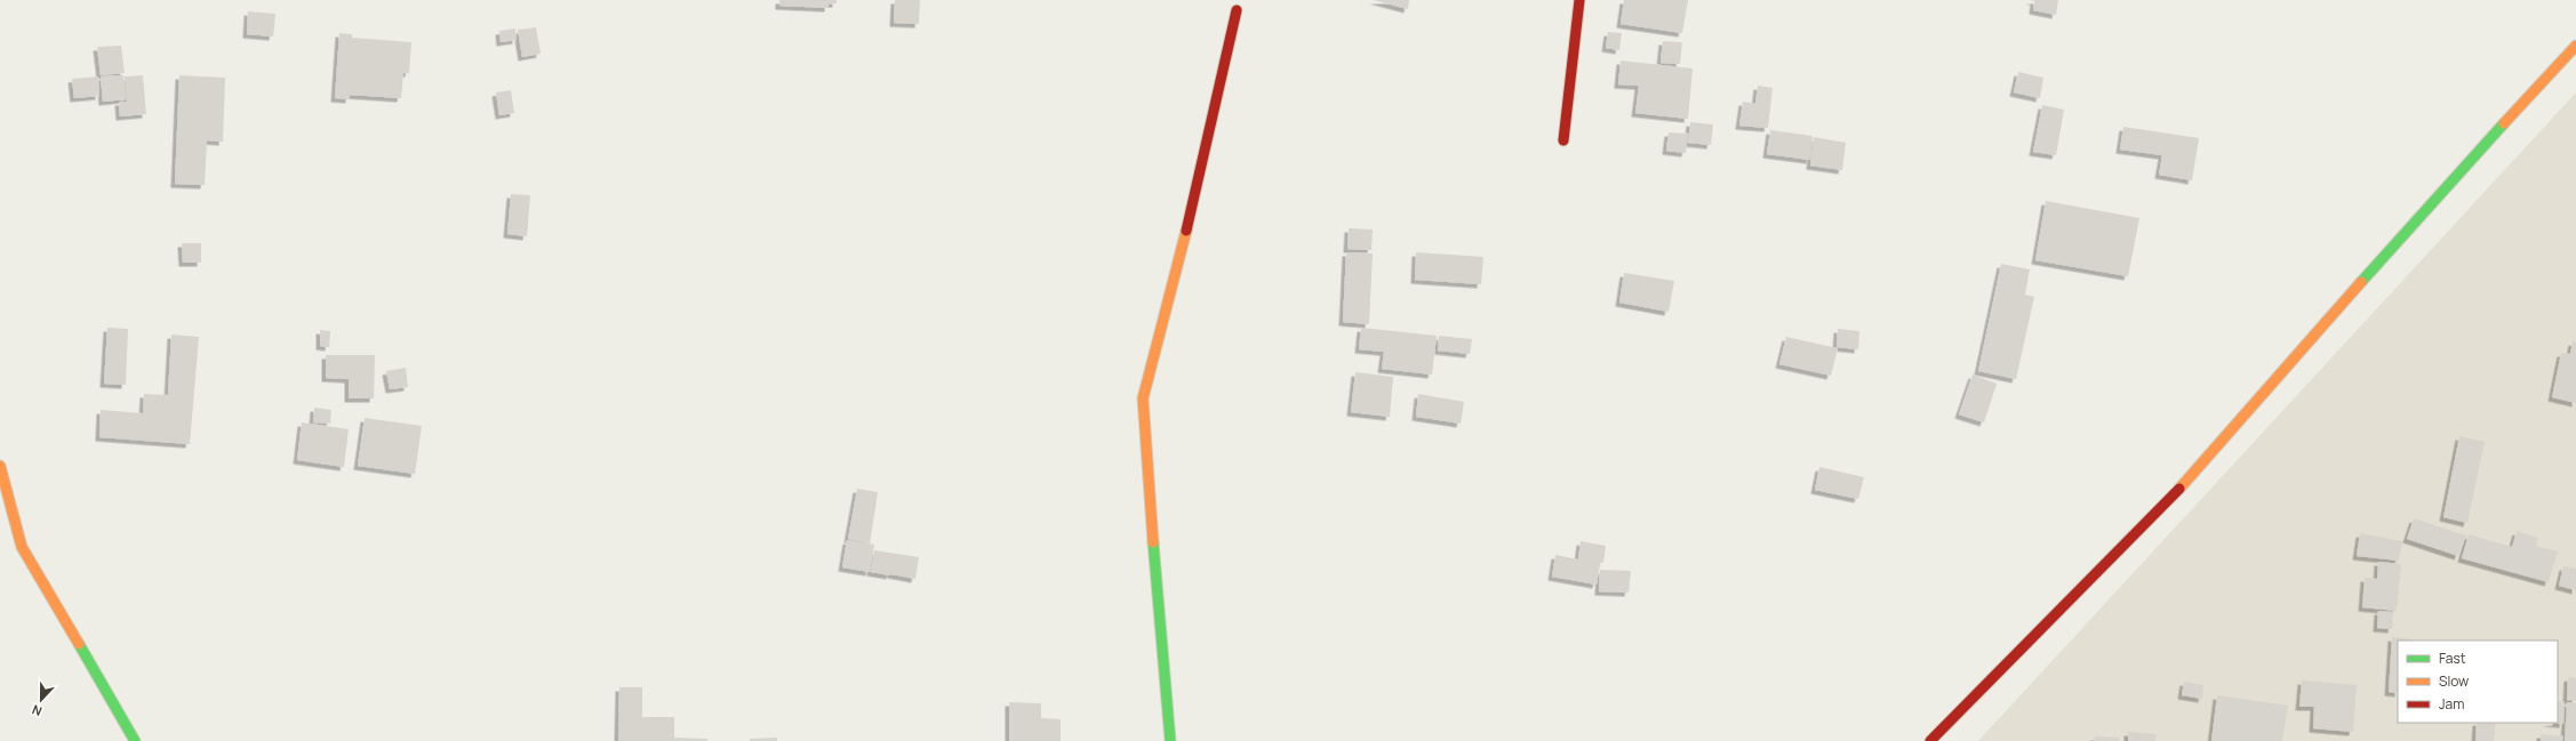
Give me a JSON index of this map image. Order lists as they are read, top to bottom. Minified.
{"legend":["Fast","Slow","Jam"],"north":"bottom"}
